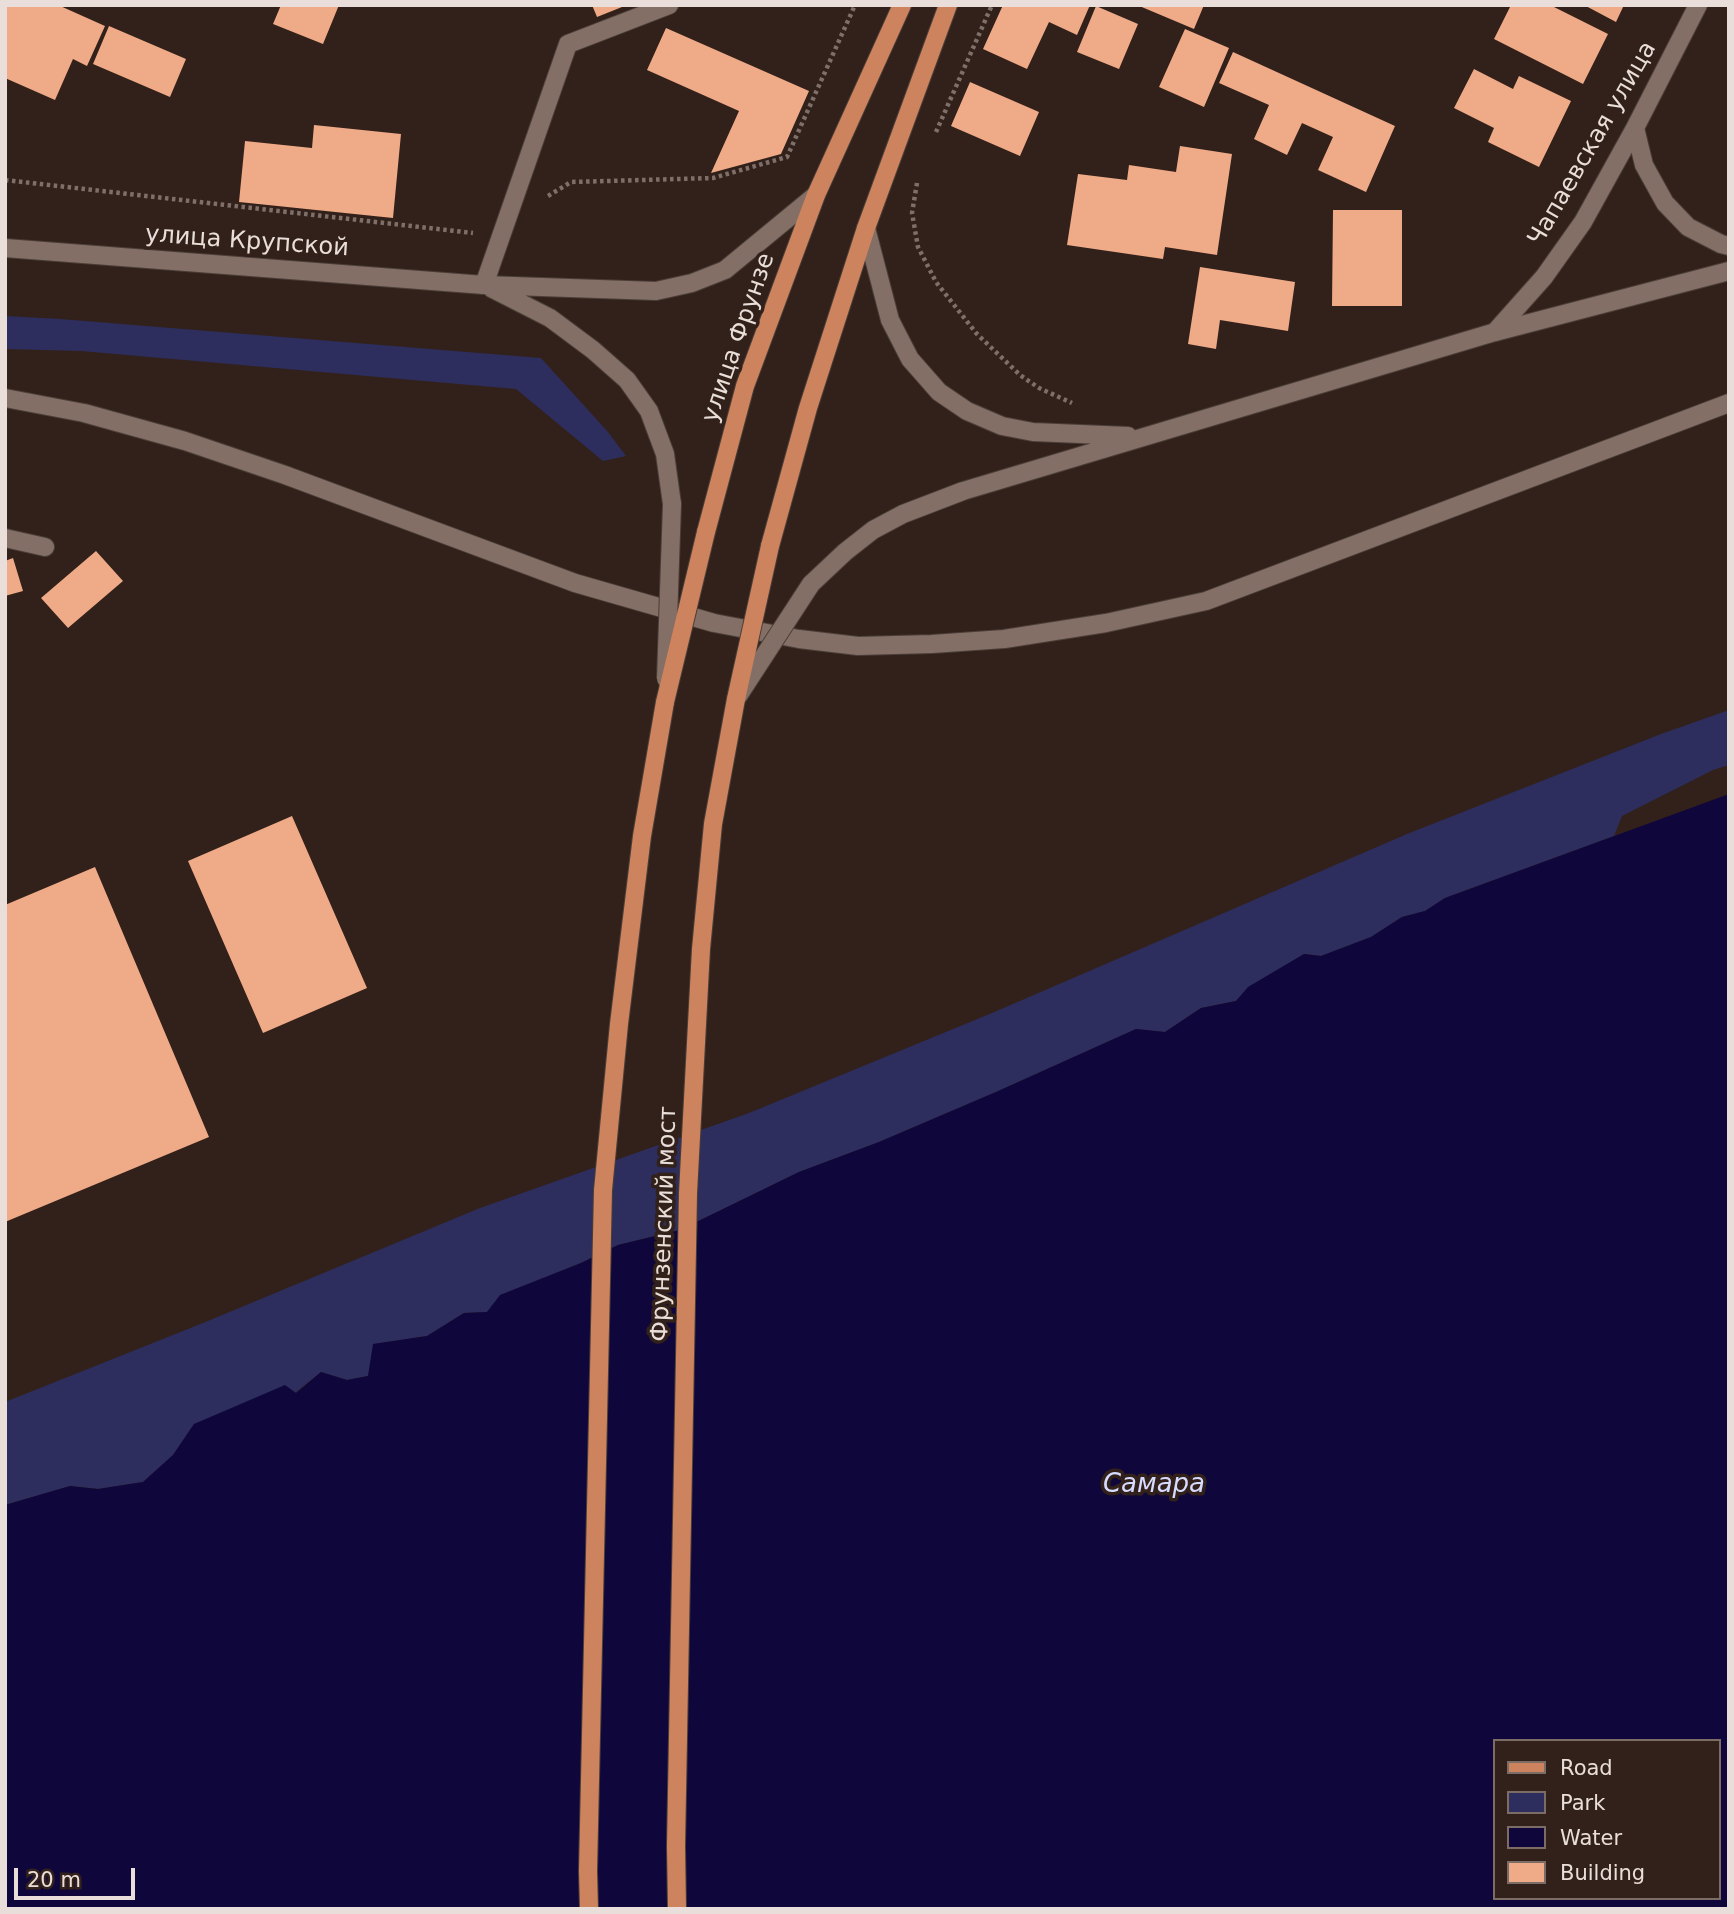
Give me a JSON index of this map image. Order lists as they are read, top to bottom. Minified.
{"streets":{"main road":["Чапаевская улица","улица Крупской","улица Фрунзе","Фрунзенский мост"]},"crossings":[["улица Крупской","улица Фрунзе"]],"water":["Самара"],"legend":["Road","Park","Water","Building"],"scale_bar":"20 m"}
